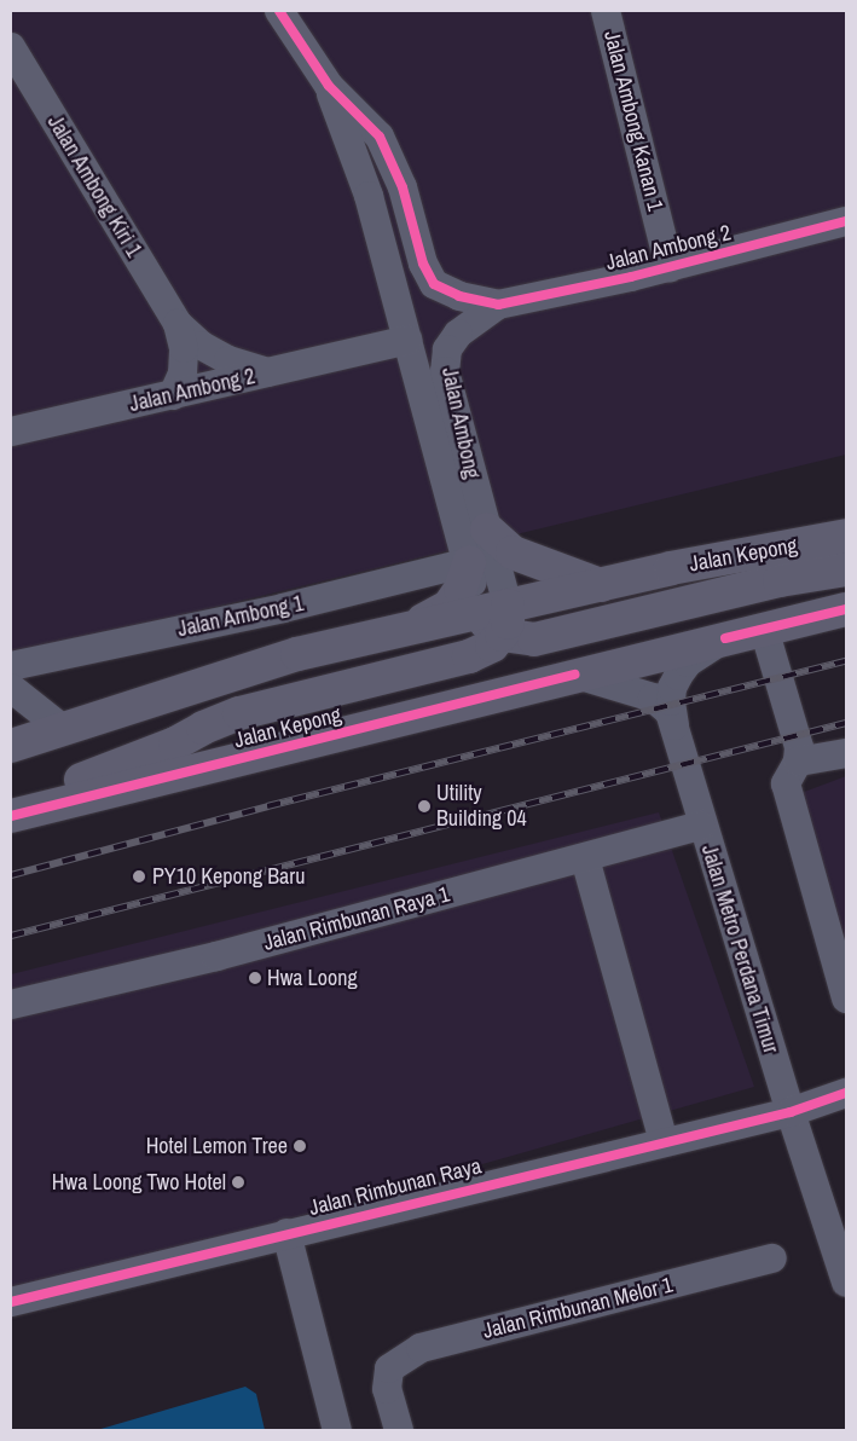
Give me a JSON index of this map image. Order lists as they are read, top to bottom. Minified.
{"streets":{"main road":["Jalan Kepong"],"street":["Jalan Ambong Kanan 1","Jalan Ambong Kiri 1","Jalan Ambong 2","Jalan Ambong","Jalan Ambong 1","Jalan Rimbunan Raya 1","Jalan Metro Perdana Timur","Jalan Rimbunan Raya","Jalan Rimbunan Melor 1"]},"crossings":[["Jalan Ambong Kanan 1","Jalan Ambong 2"],["Jalan Ambong Kiri 1","Jalan Ambong 2"],["Jalan Ambong 2","Jalan Ambong"],["Jalan Ambong","Jalan Kepong"],["Jalan Ambong","Jalan Ambong 1"],["Jalan Kepong","Jalan Metro Perdana Timur"],["Jalan Rimbunan Raya 1","Jalan Metro Perdana Timur"],["Jalan Metro Perdana Timur","Jalan Rimbunan Raya"]],"places":["Utility Building 04","PY10 Kepong Baru","Hwa Loong","Hotel Lemon Tree","Hwa Loong Two Hotel"]}
